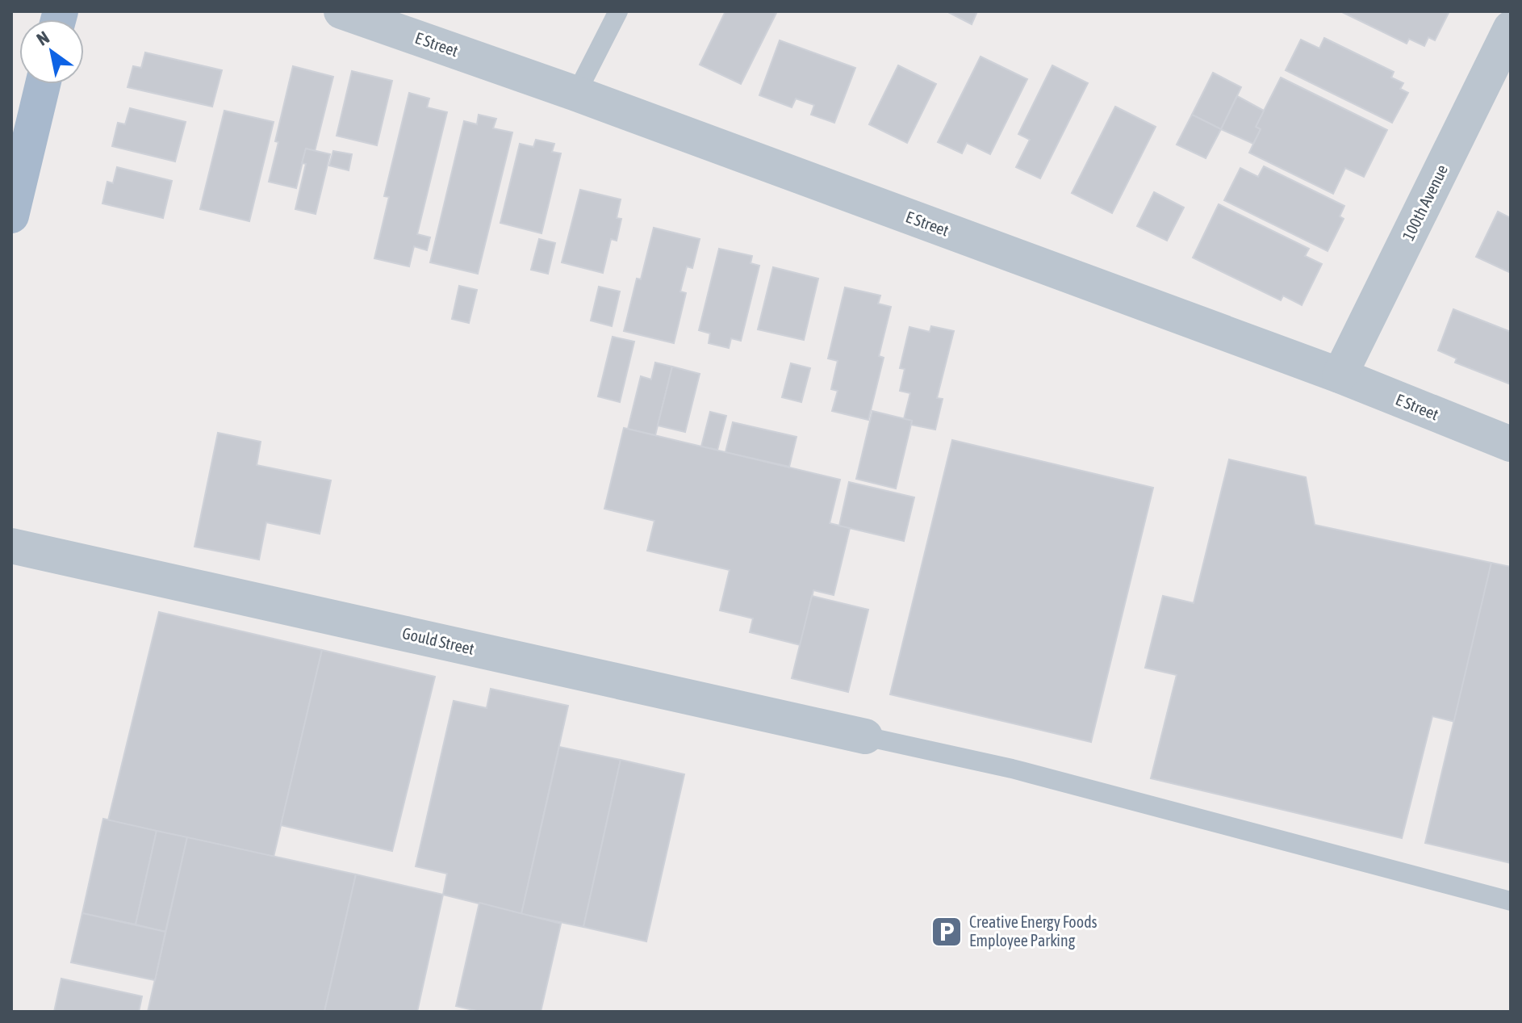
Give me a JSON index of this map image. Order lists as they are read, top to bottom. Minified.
{"streets":{"street":["E Street","100th Avenue","Gould Street"]},"crossings":[["E Street","100th Avenue"]],"places":{"parking":["Creative Energy Foods Employee Parking"]},"north":"top left"}
